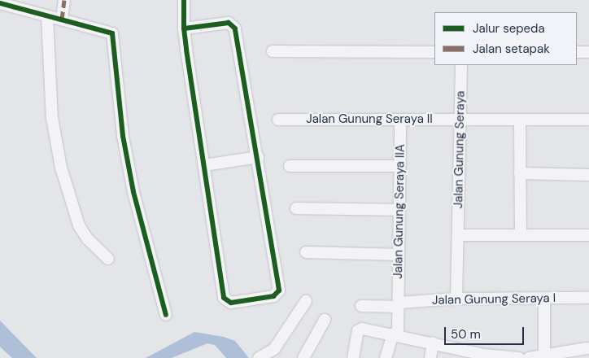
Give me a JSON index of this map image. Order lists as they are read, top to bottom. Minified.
{"streets":{"street":["Jalan Gunung Seraya II","Jalan Gunung Seraya","Jalan Gunung Seraya IIA","Jalan Gunung Seraya I"]},"crossings":[["Jalan Gunung Seraya II","Jalan Gunung Seraya"],["Jalan Gunung Seraya II","Jalan Gunung Seraya IIA"],["Jalan Gunung Seraya","Jalan Gunung Seraya I"],["Jalan Gunung Seraya IIA","Jalan Gunung Seraya I"]],"legend":["Jalur sepeda","Jalan setapak"],"scale_bar":"50 m"}
